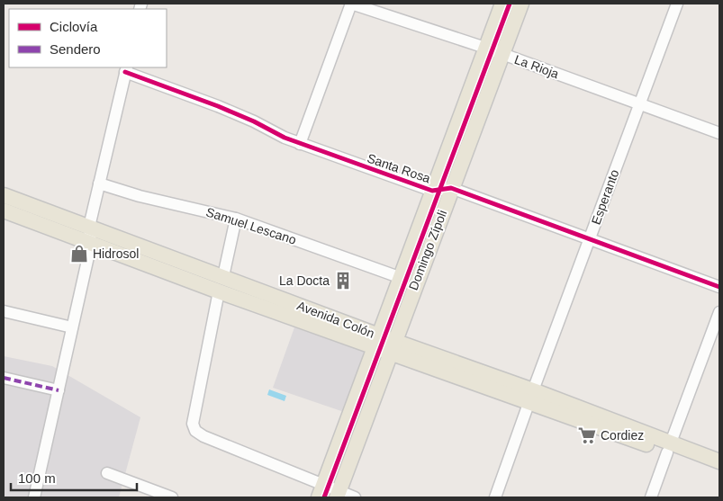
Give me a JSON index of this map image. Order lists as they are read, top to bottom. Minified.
{"streets":{"main road":["Domingo Zípoli","Avenida Colón"],"street":["La Rioja","Santa Rosa","Esperanto","Samuel Lescano"]},"crossings":[["La Rioja","Esperanto"],["La Rioja","Domingo Zípoli"],["Santa Rosa","Esperanto"],["Santa Rosa","Domingo Zípoli"],["Esperanto","Avenida Colón"],["Samuel Lescano","Domingo Zípoli"],["Domingo Zípoli","Avenida Colón"]],"places":{"shop":["Hidrosol"],"building":["La Docta"],"supermarket":["Cordiez"]},"legend":["Ciclovía","Sendero"],"scale_bar":"100 m"}
